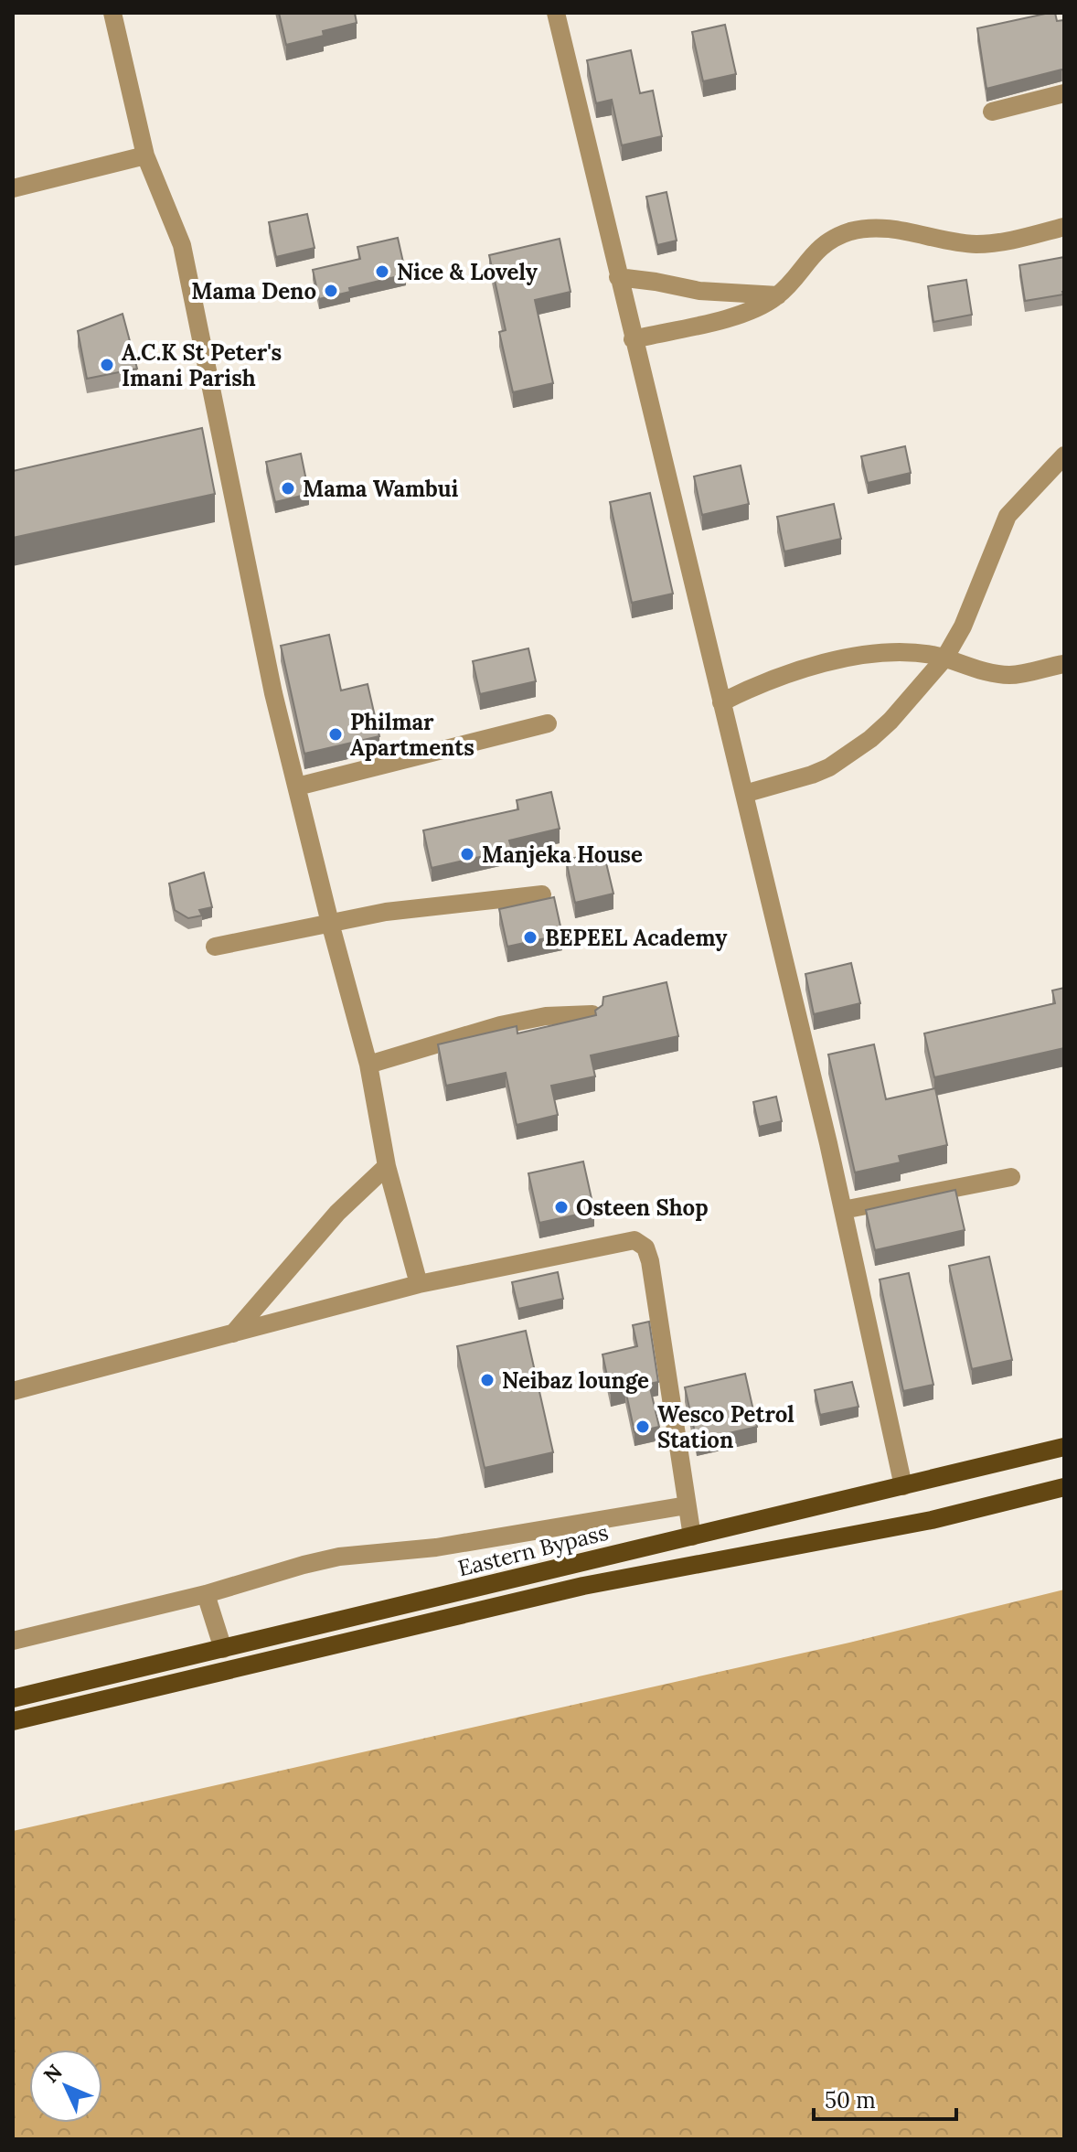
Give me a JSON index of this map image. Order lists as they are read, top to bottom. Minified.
{"streets":{"main road":["Eastern Bypass"]},"places":["Nice & Lovely","Mama Deno","A.C.K St Peter's Imani Parish","Mama Wambui","Philmar Apartments","Manjeka House","BEPEEL Academy","Osteen Shop","Neibaz lounge","Wesco Petrol Station"],"scale_bar":"50 m","north":"top left"}
